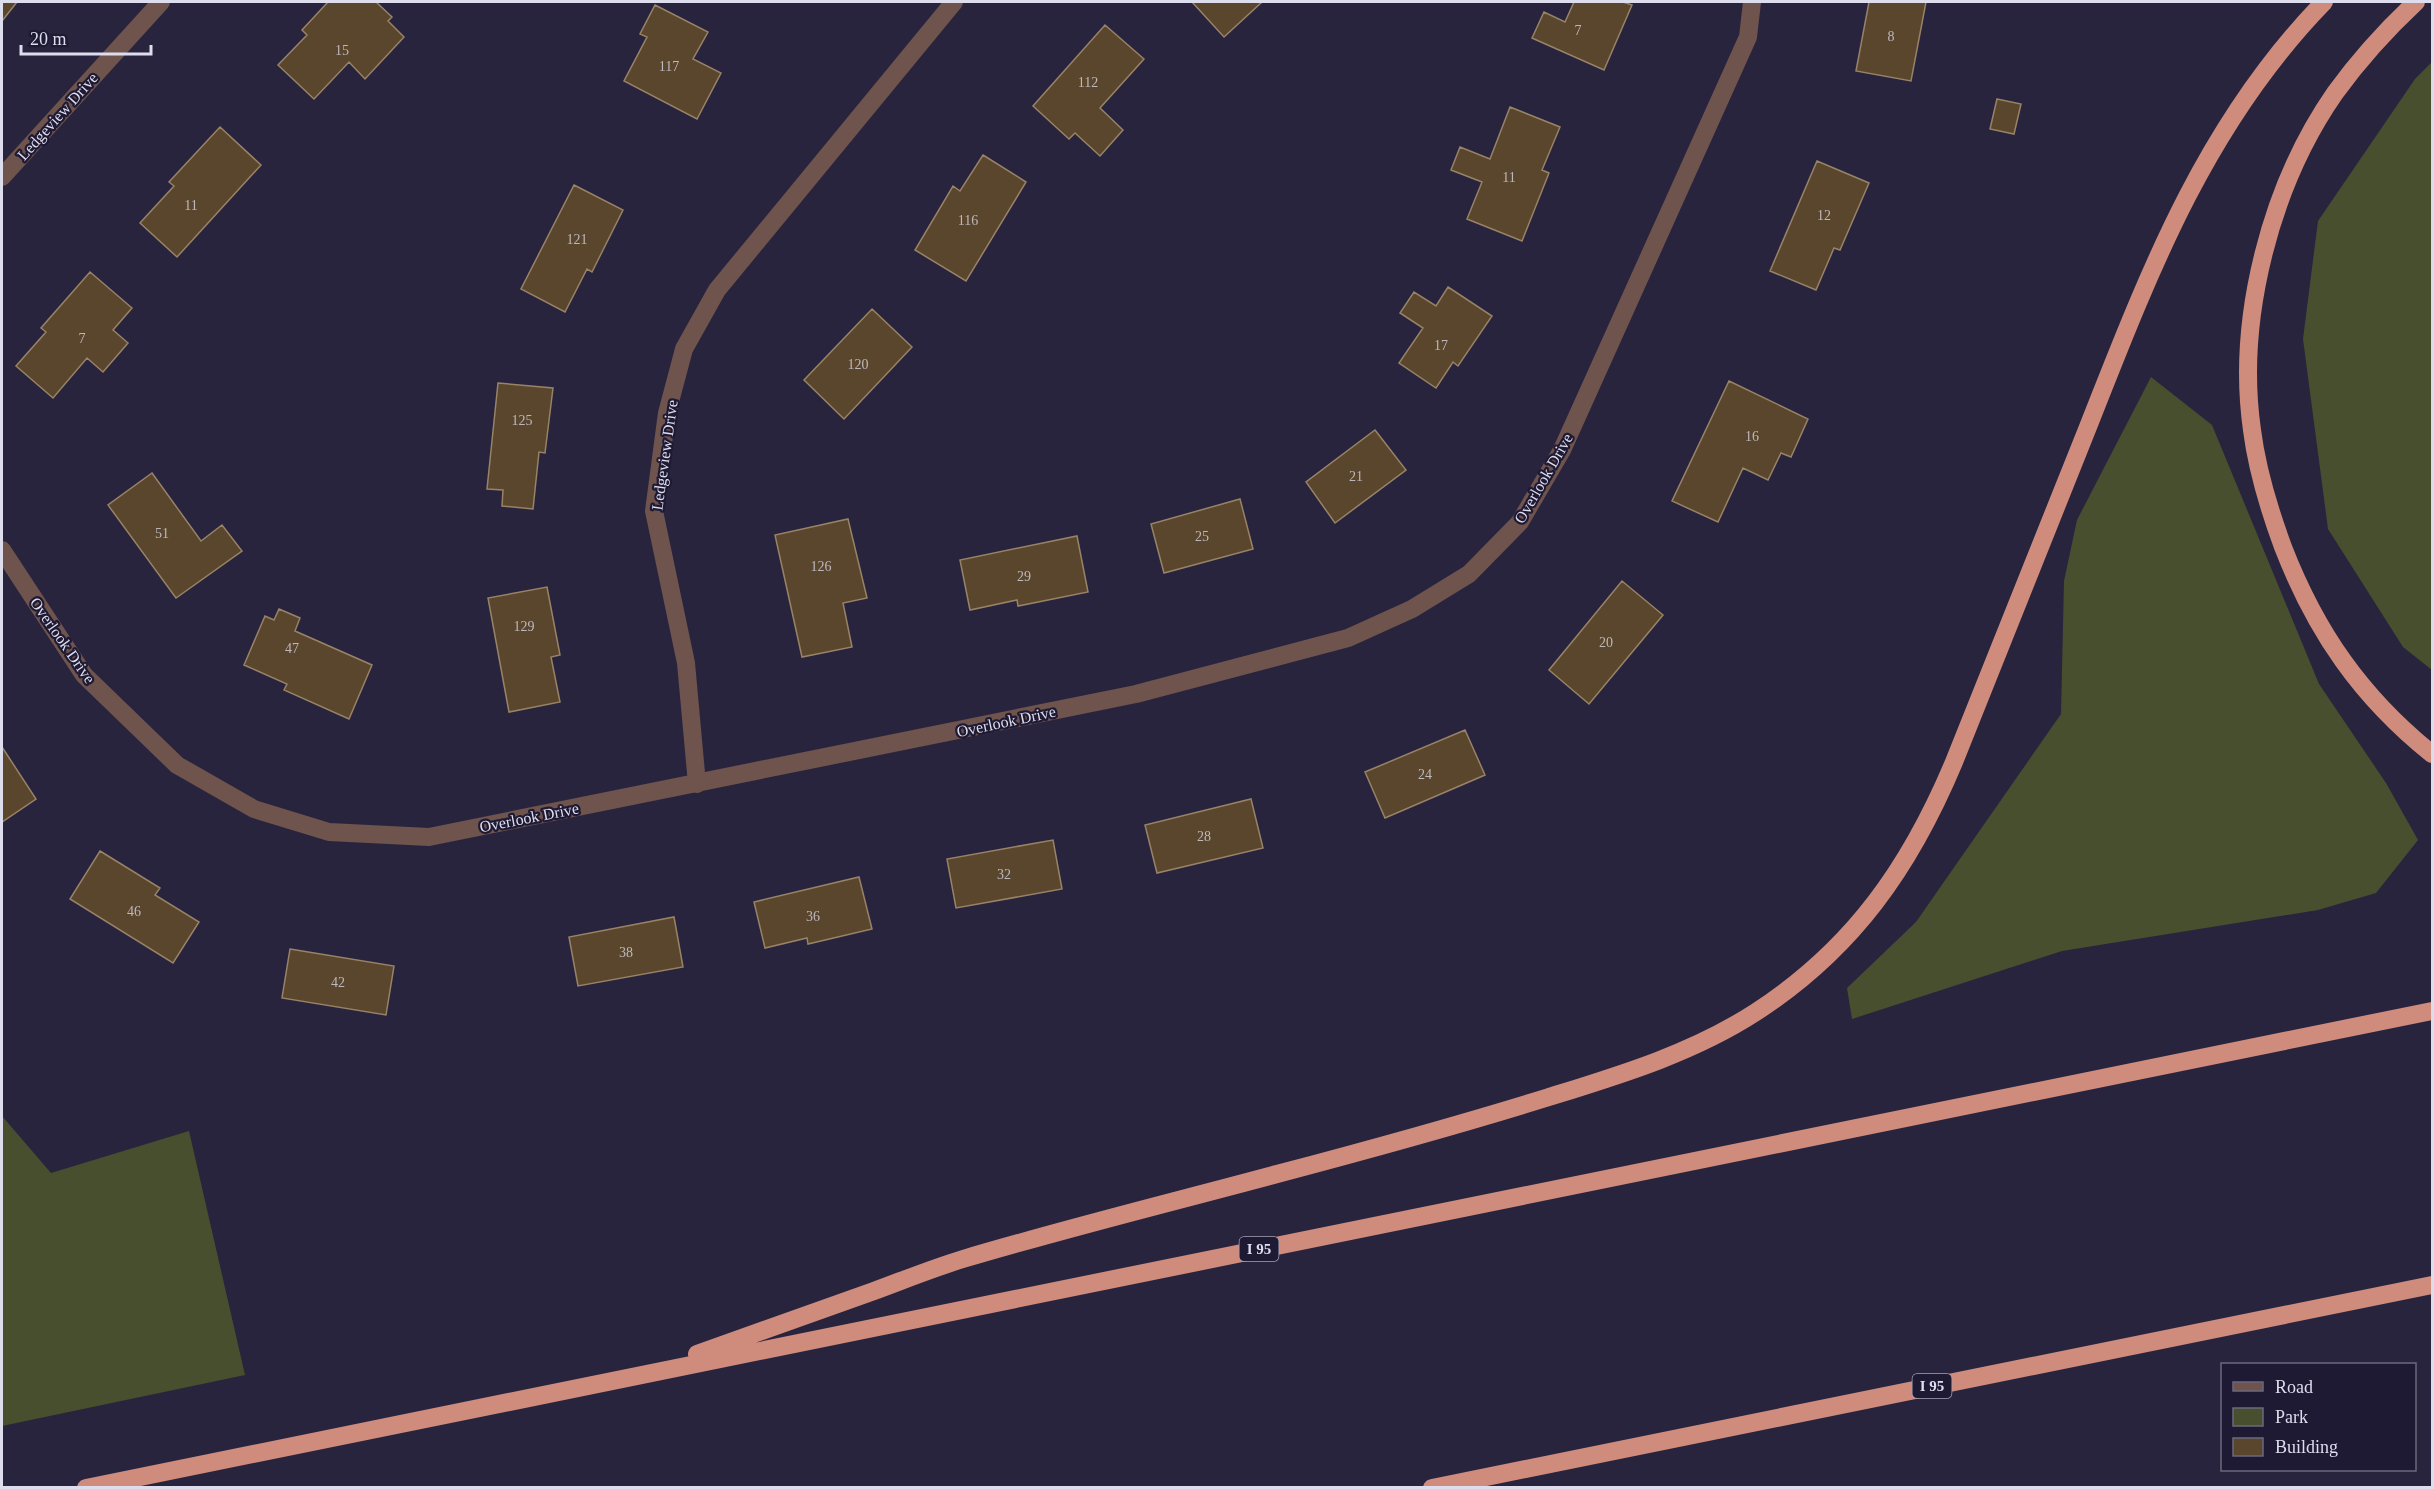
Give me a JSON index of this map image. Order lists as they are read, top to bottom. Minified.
{"streets":{"highway":["I 95"],"street":["Ledgeview Drive","Overlook Drive"]},"crossings":[["Ledgeview Drive","Overlook Drive"]],"house_numbers":["7","8","15","117","112","11","11","12","116","121","7","17","120","125","16","21","51","25","126","29","129","20","47","24","28","32","46","36","38","42"],"legend":["Road","Park","Building"],"scale_bar":"20 m"}
